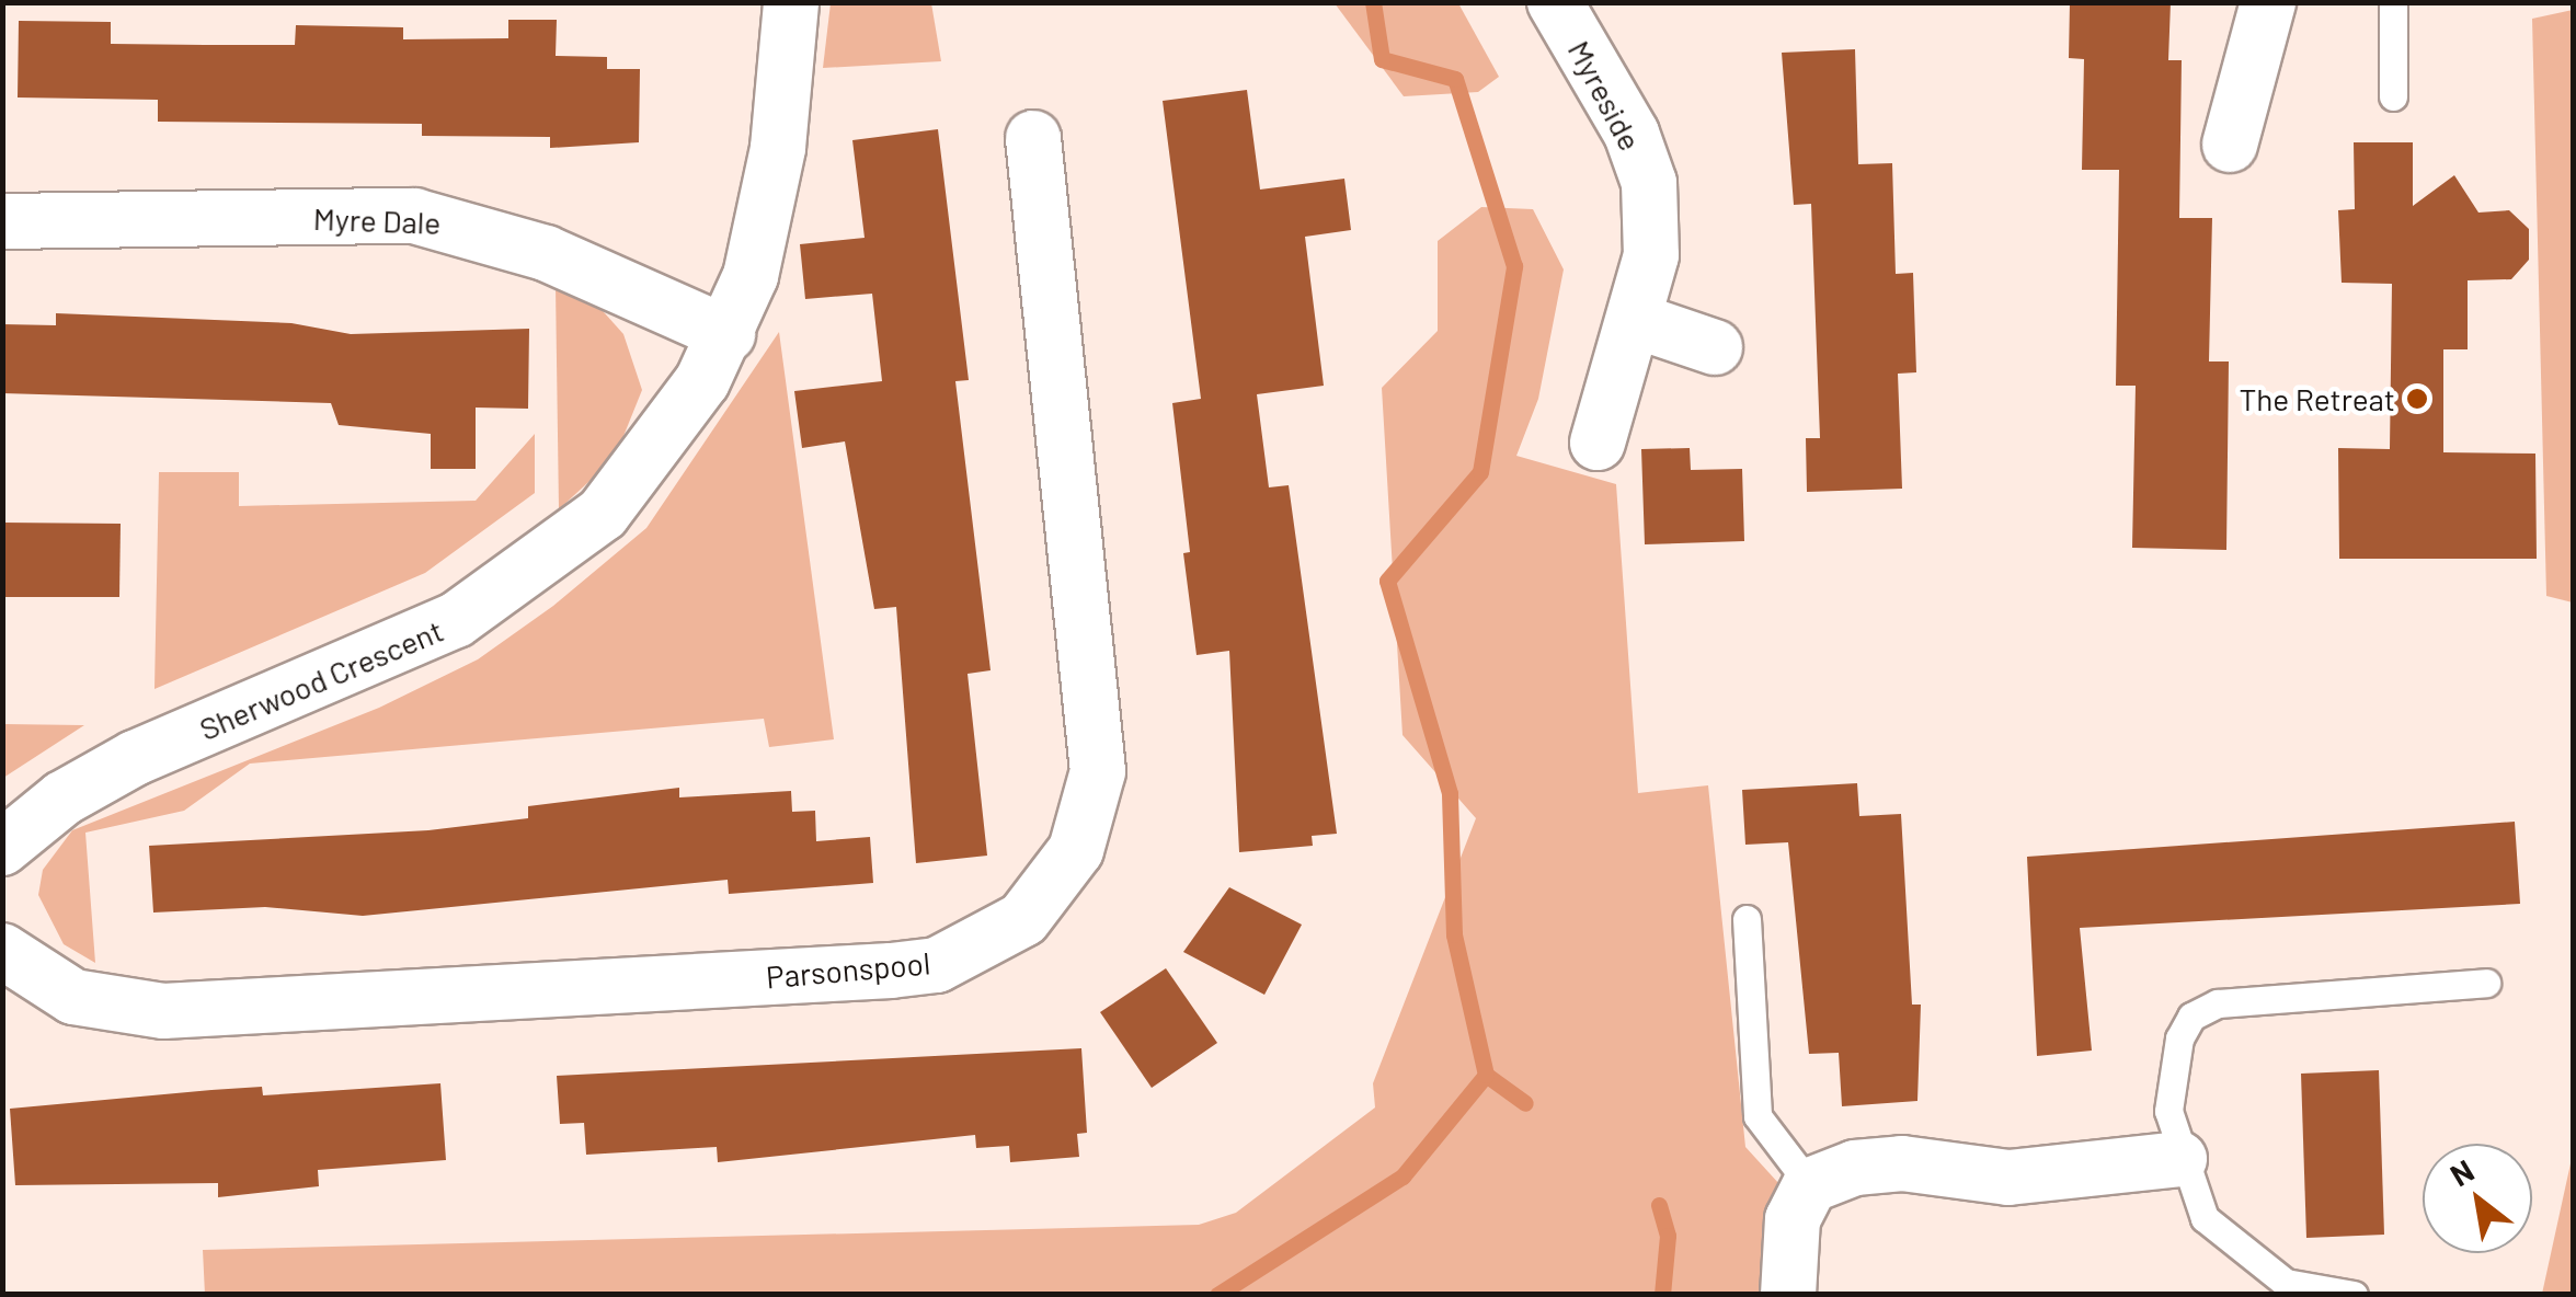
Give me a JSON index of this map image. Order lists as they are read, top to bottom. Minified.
{"streets":{"street":["Myreside","Myre Dale","Sherwood Crescent","Parsonspool"]},"crossings":[["Myre Dale","Sherwood Crescent"]],"places":["The Retreat"],"north":"top left"}
